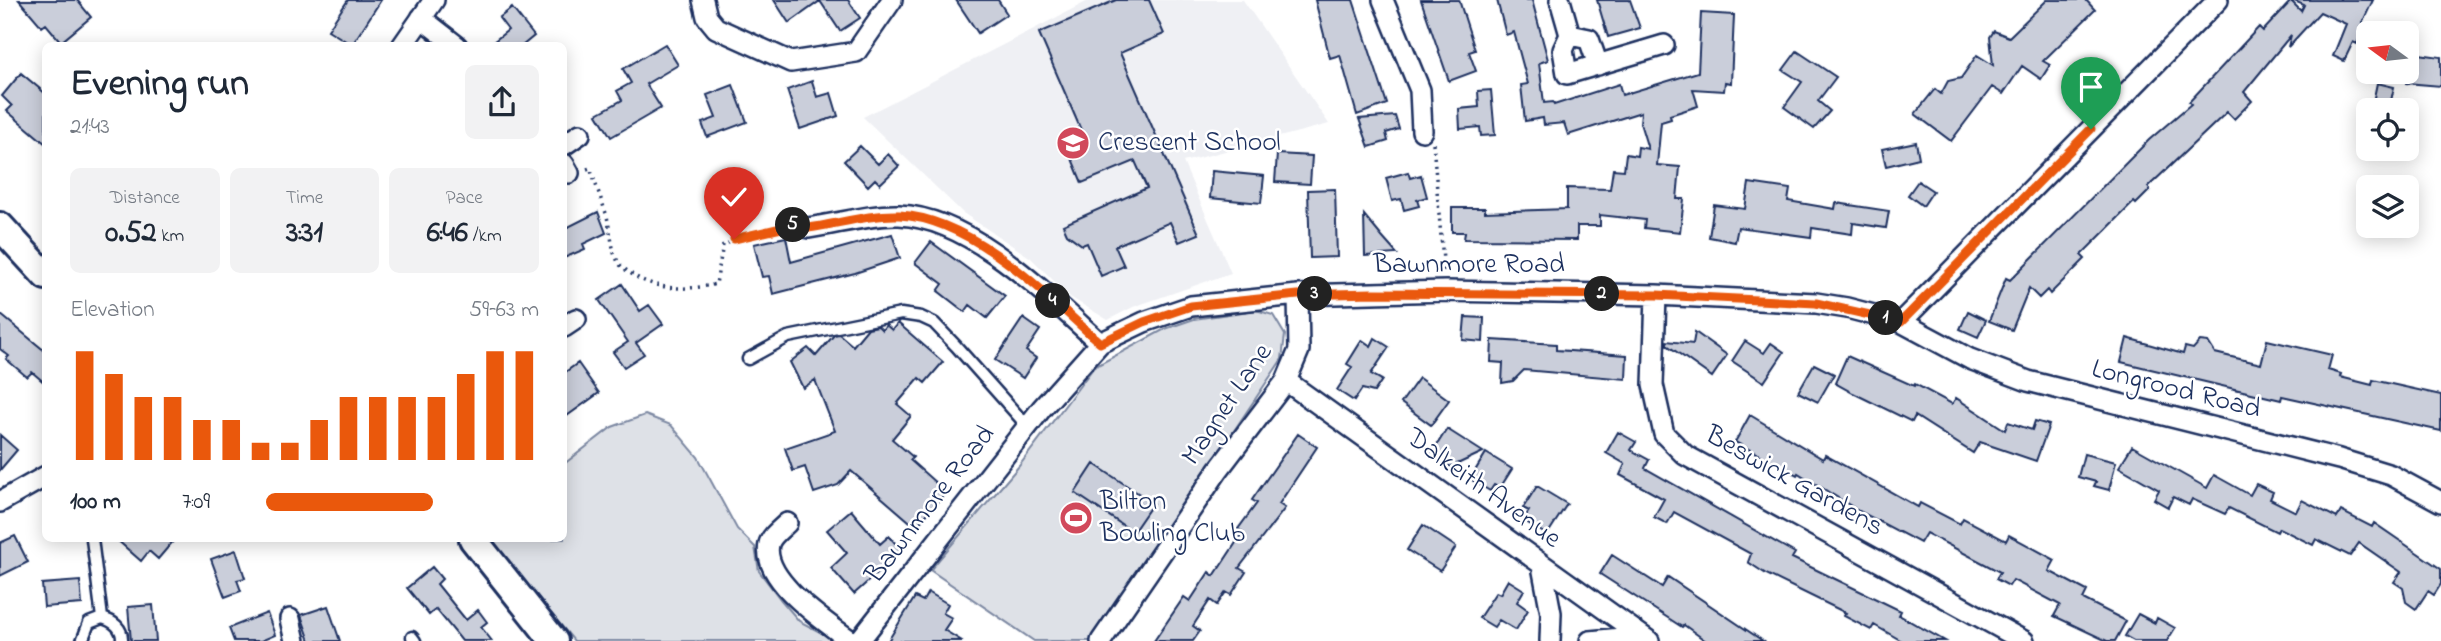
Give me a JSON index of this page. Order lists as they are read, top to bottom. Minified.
{"streets":{"street":["Bawnmore Road","Longrood Road","Magnet Lane","Beswick Gardens","Dalkeith Avenue"]},"crossings":[["Bawnmore Road","Longrood Road"],["Bawnmore Road","Magnet Lane"],["Bawnmore Road","Beswick Gardens"],["Magnet Lane","Dalkeith Avenue"]],"places":{"school or university":["Crescent School"],"sports":["Bilton Bowling Club"]},"north":"left","page":{"heading":["Evening run","21:43"],"stats":[["Distance","0.52 km"],["Time","3:31"],["Pace","6:46 /km"]],"pins":["5","2","3","4","1"],"chart":["Elevation","59–63 m"],"list":[{"name":"100 m","note":"7:09"}]}}
